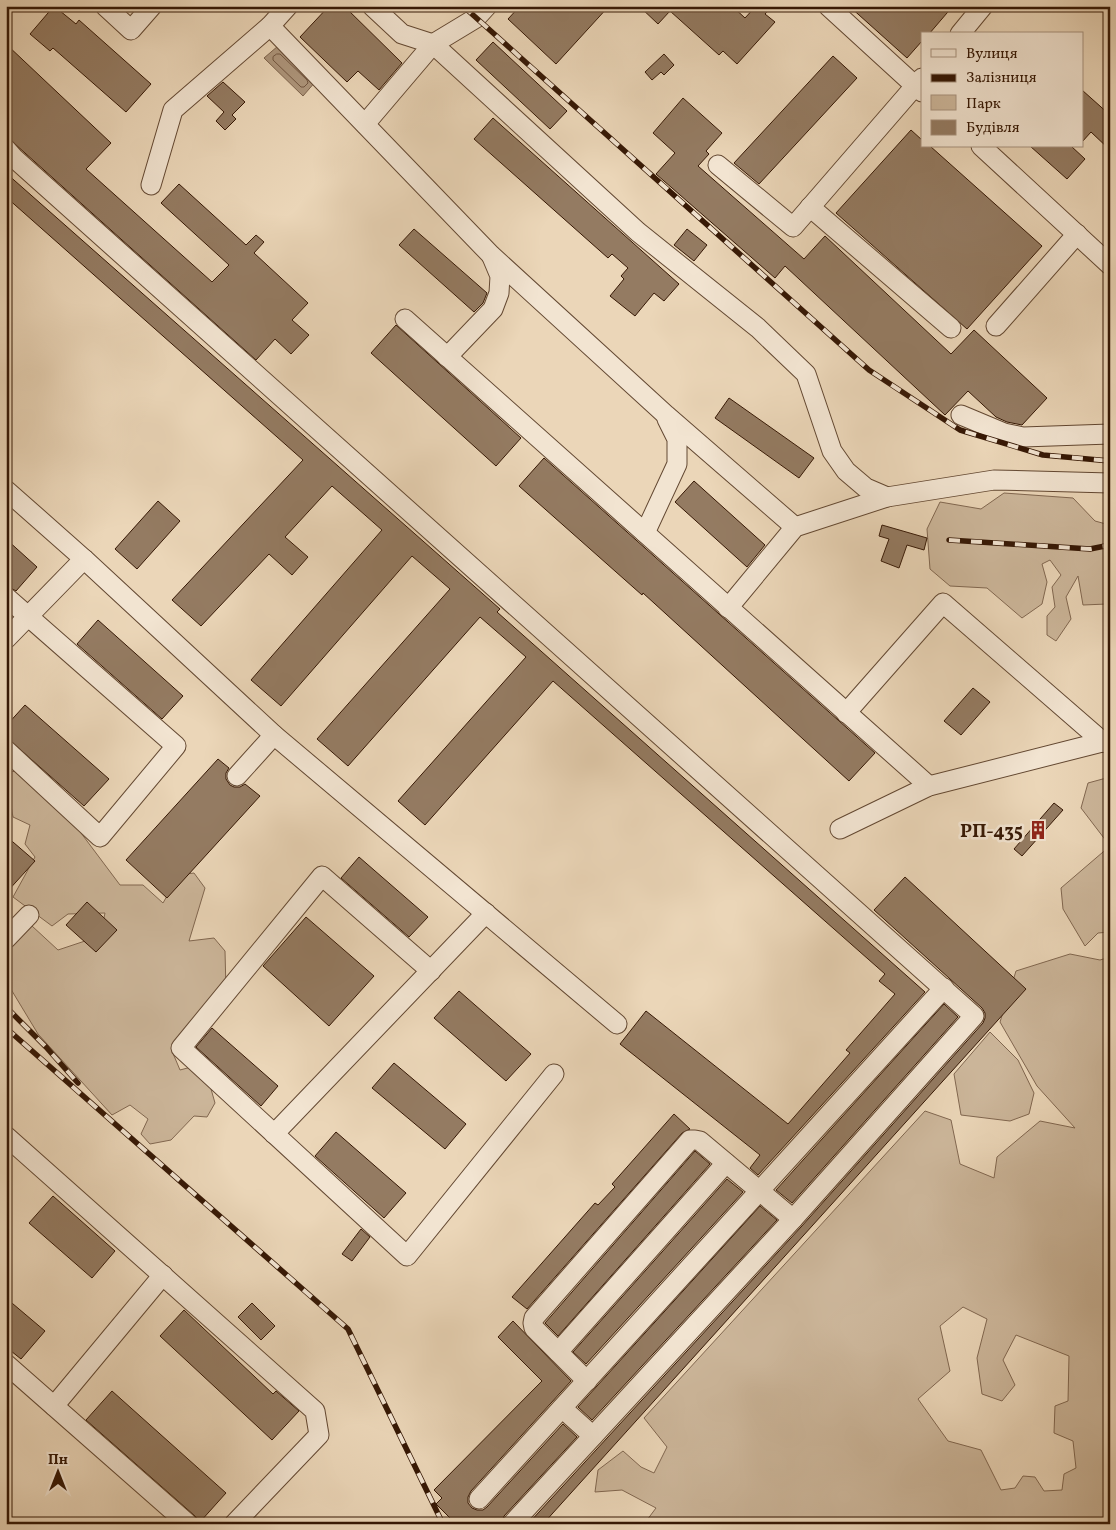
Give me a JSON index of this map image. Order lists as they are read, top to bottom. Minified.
{"places":{"building":["РП-435"]},"legend":["Вулиця","Залізниця","Парк","Будівля"],"north":"top"}
